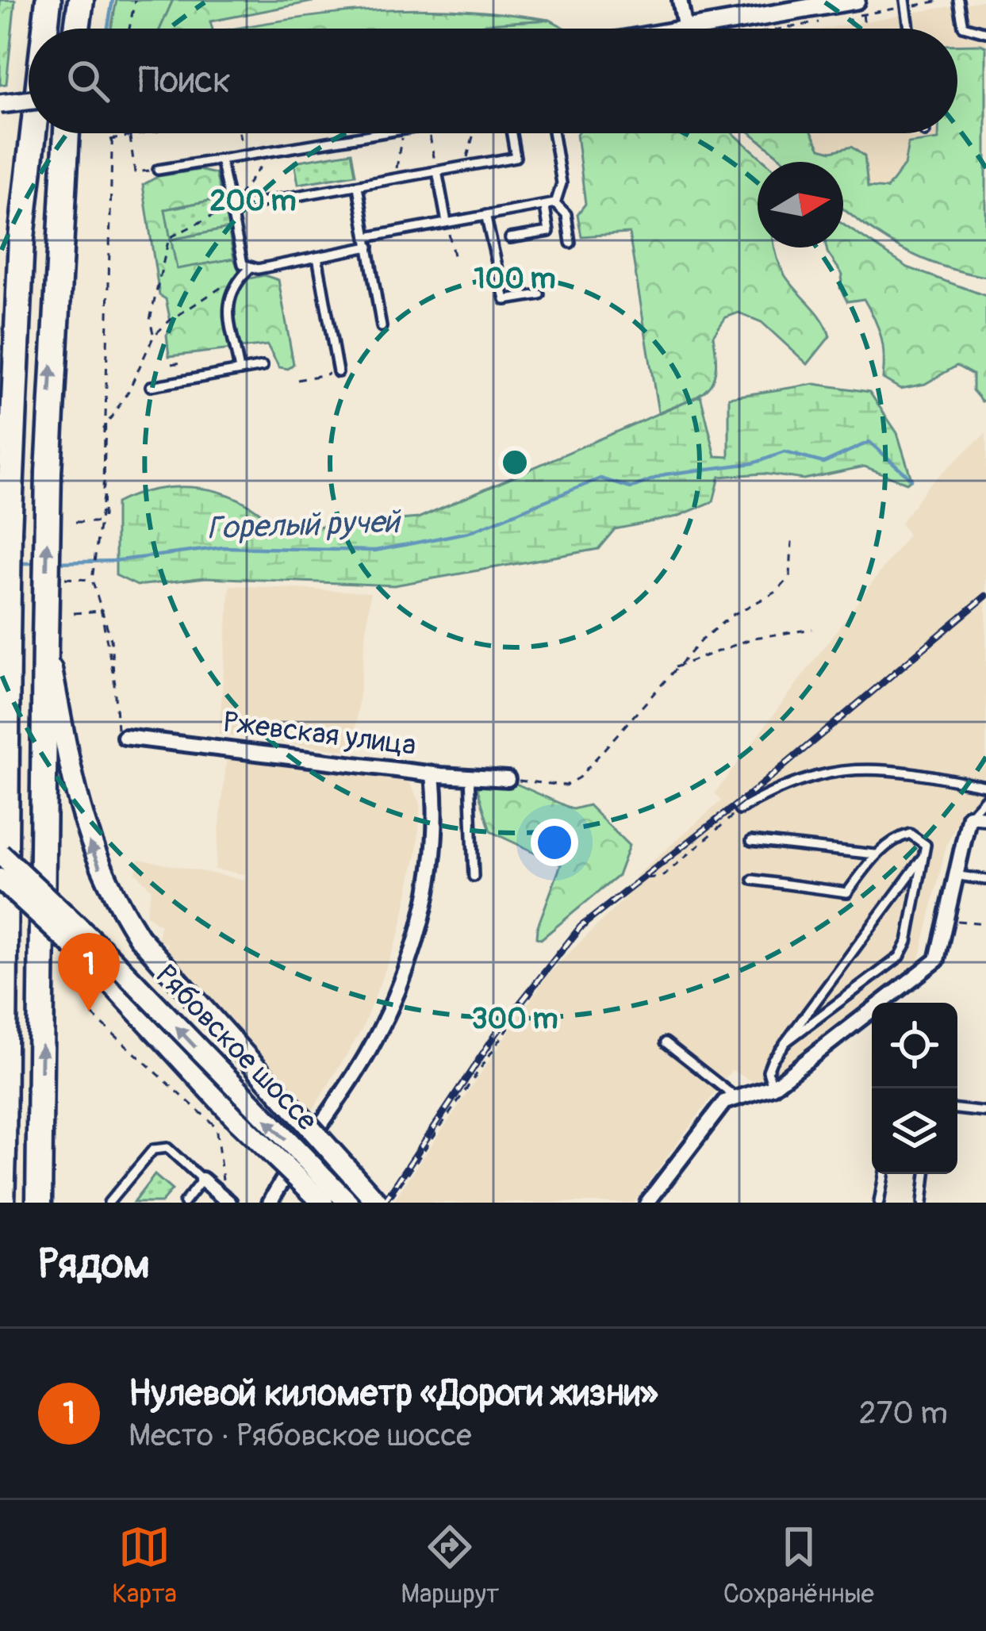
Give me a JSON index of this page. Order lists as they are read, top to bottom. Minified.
{"streets":{"main road":["Рябовское шоссе"],"street":["Ржевская улица"]},"water":["Горелый ручей"],"north":"right","page":{"search":"Поиск","pins":"1","heading":"Рядом","list":[{"mark":"1","name":"Нулевой километр «Дороги жизни»","note":"Место · Рябовское шоссе","value":"270 m"}],"nav":["Карта","Маршрут","Сохранённые"]},"rings":["200 m","100 m","300 m"]}
